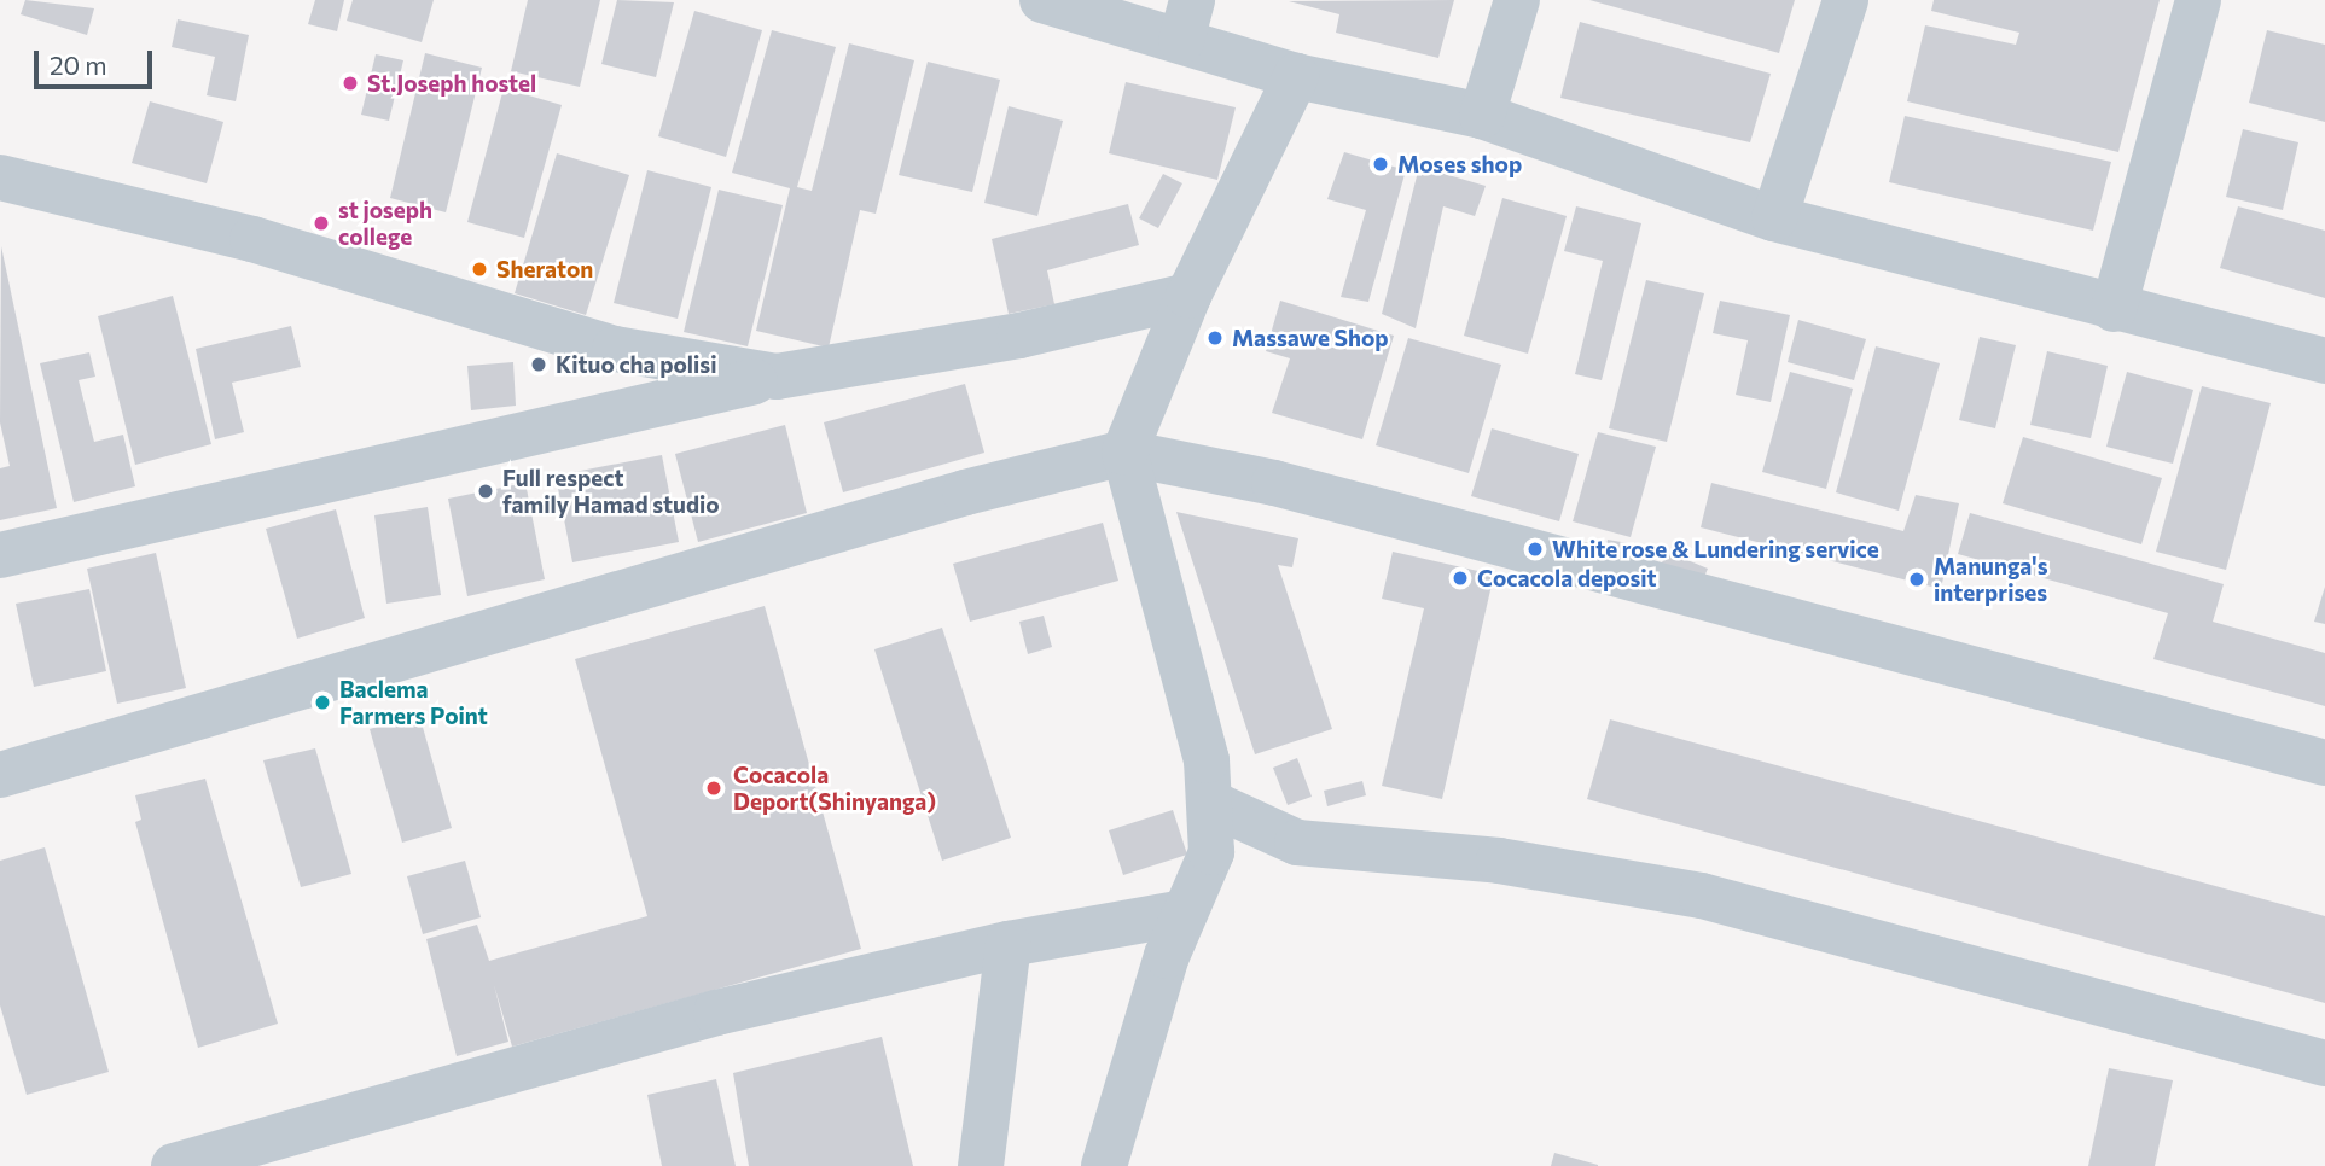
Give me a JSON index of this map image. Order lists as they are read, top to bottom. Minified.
{"places":["St.Joseph hostel","Moses shop","st joseph college","Sheraton","Massawe Shop","Kituo cha polisi","Full respect family Hamad studio","White rose & Lundering service","Cocacola deposit","Manunga's interprises","Baclema Farmers Point","Cocacola Deport(Shinyanga)"],"scale_bar":"20 m"}
